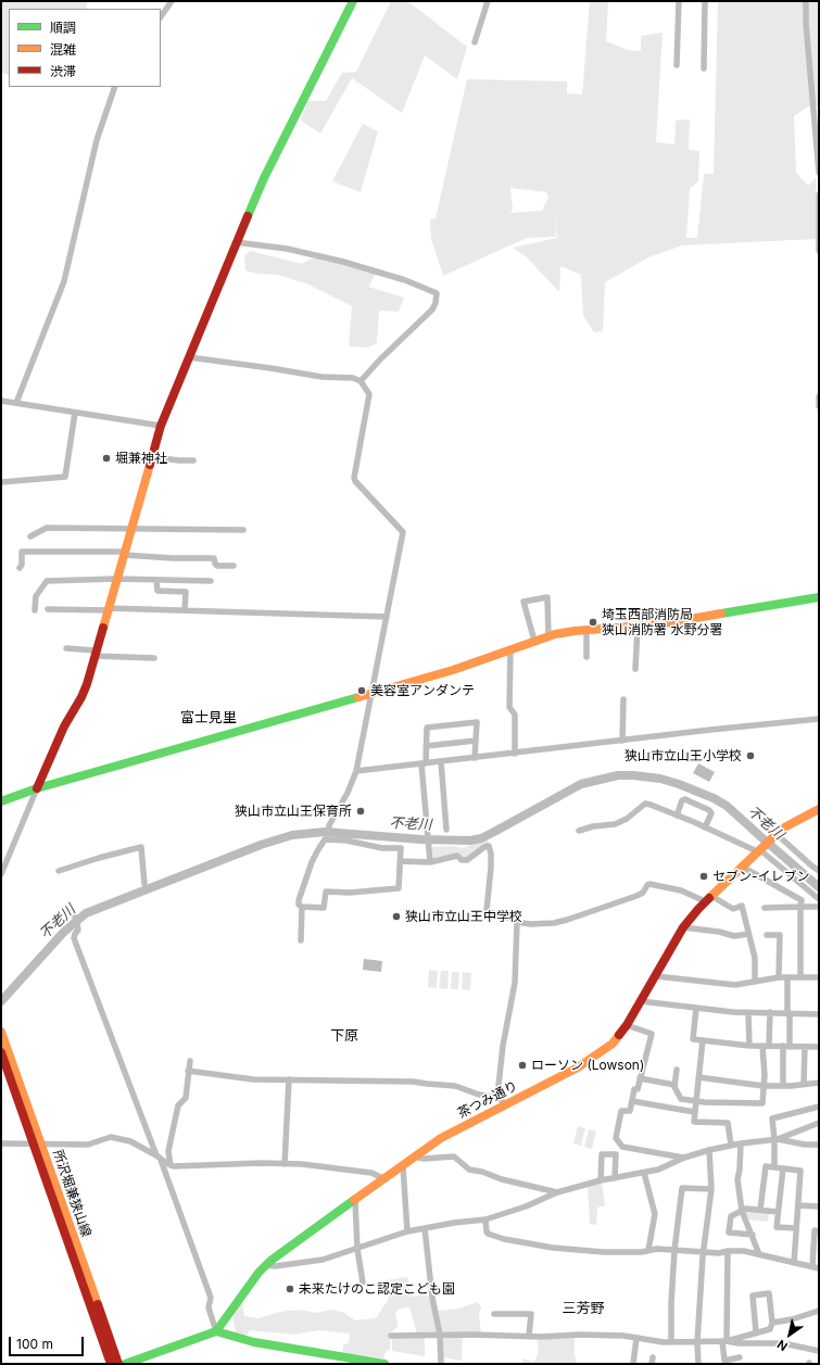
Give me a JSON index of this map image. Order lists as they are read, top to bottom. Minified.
{"streets":{"street":["茶つみ通り","所沢堀兼狭山線"]},"districts":["富士見里","下原","三芳野"],"water":["不老川"],"places":["堀兼神社","埼玉西部消防局 狭山消防署 水野分署","美容室アンダンテ","狭山市立山王小学校","狭山市立山王保育所","セブン-イレブン","狭山市立山王中学校","ローソン (Lowson)","未来たけのこ認定こども園"],"legend":["順調","混雑","渋滞"],"scale_bar":"100 m","north":"bottom left"}
